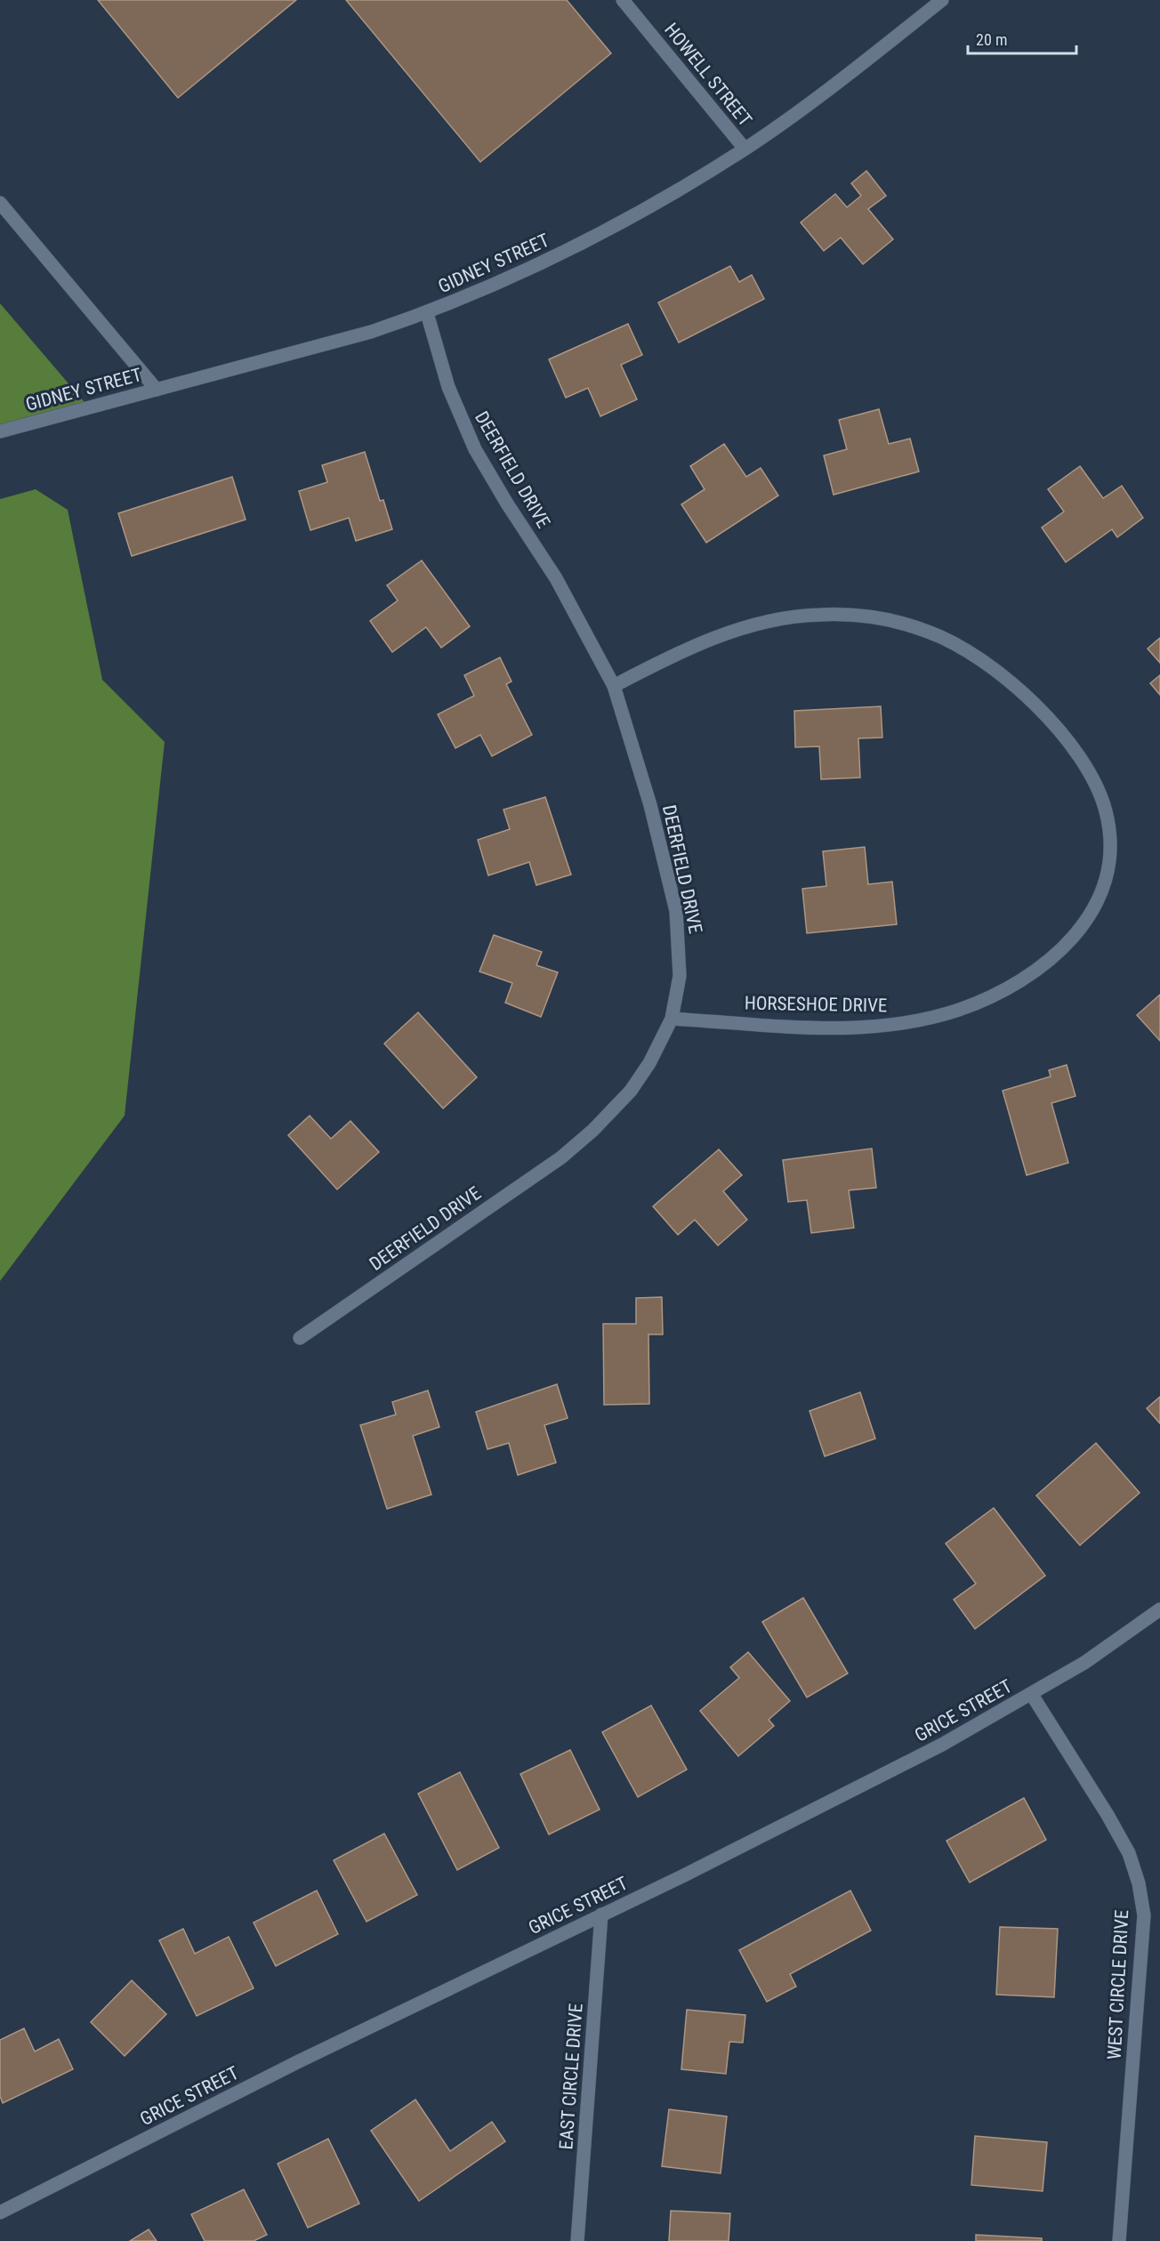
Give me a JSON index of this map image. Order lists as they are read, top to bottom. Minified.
{"streets":{"street":["HOWELL STREET","GIDNEY STREET","DEERFIELD DRIVE","HORSESHOE DRIVE","GRICE STREET","WEST CIRCLE DRIVE","EAST CIRCLE DRIVE"]},"crossings":[["HOWELL STREET","GIDNEY STREET"],["GIDNEY STREET","DEERFIELD DRIVE"],["DEERFIELD DRIVE","HORSESHOE DRIVE"],["GRICE STREET","WEST CIRCLE DRIVE"],["GRICE STREET","EAST CIRCLE DRIVE"]],"scale_bar":"20 m"}
